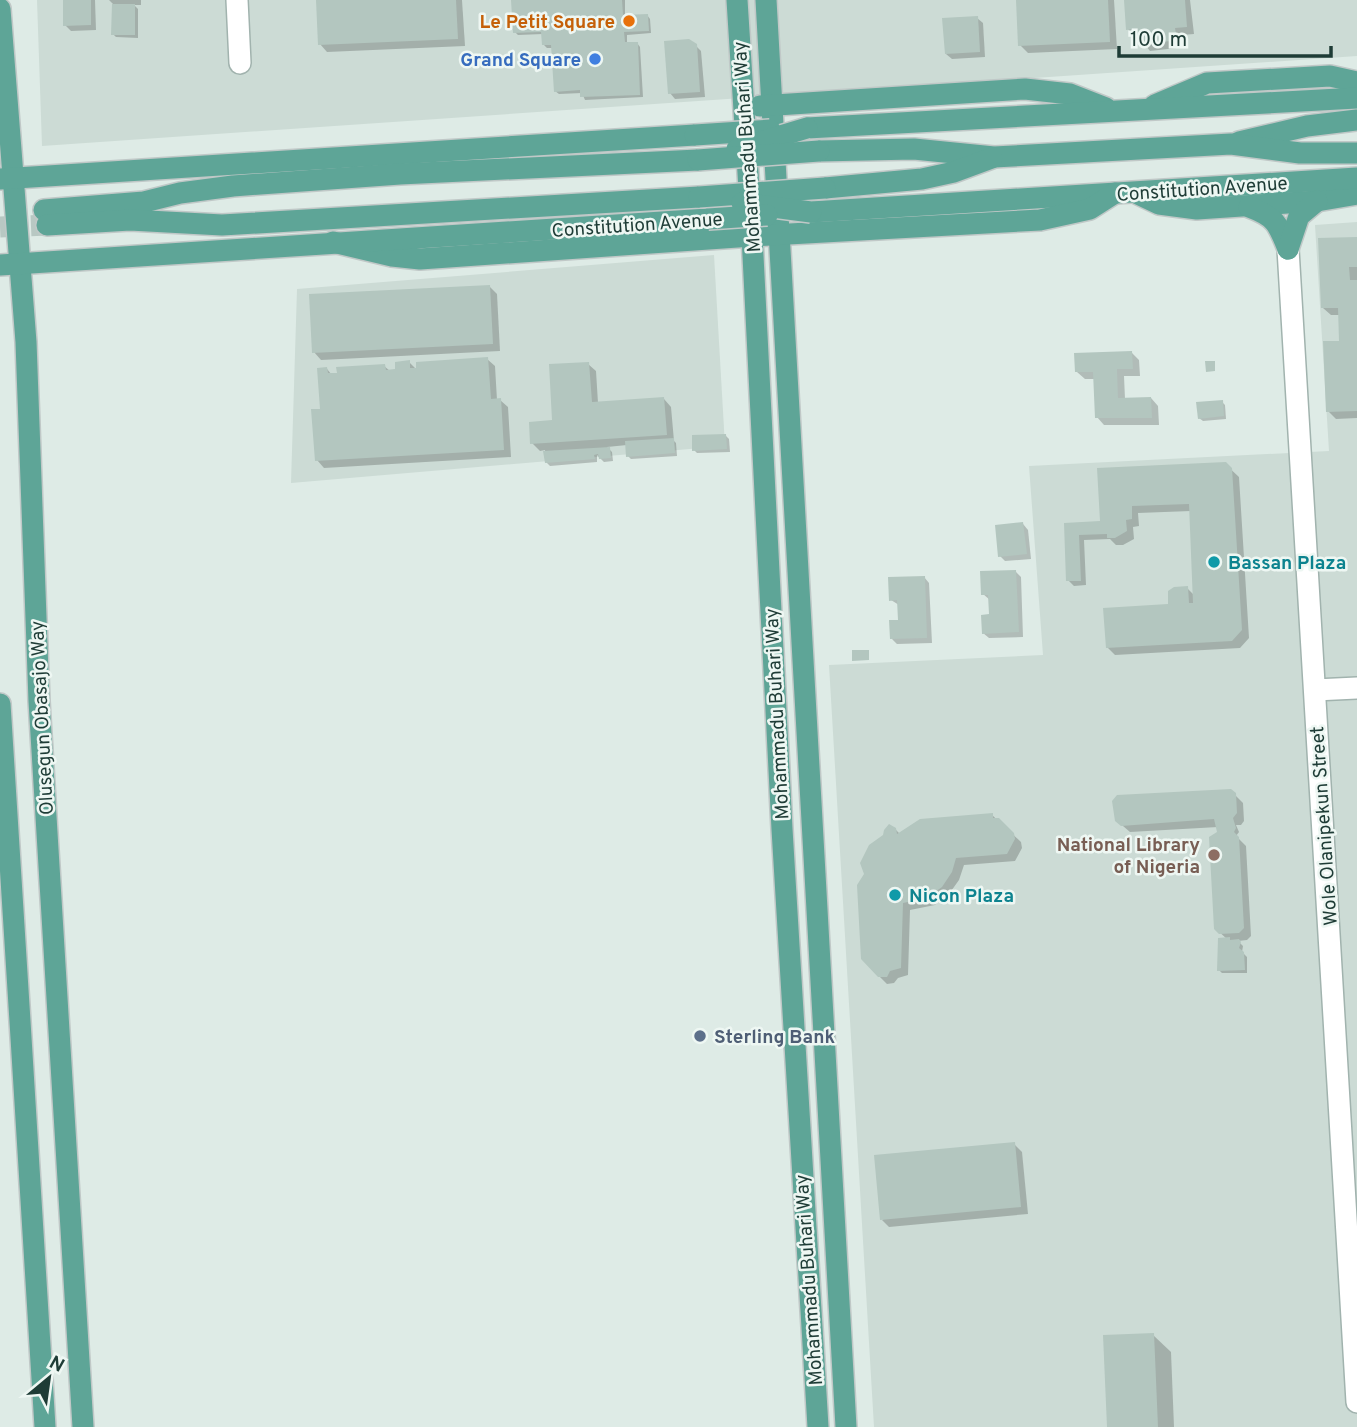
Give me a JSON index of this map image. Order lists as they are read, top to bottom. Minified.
{"streets":{"main road":["Mohammadu Buhari Way","Constitution Avenue","Olusegun Obasajo Way"],"street":["Wole Olanipekun Street"]},"crossings":[["Constitution Avenue","Olusegun Obasajo Way"]],"places":["Le Petit Square","Grand Square","Bassan Plaza","National Library of Nigeria","Nicon Plaza","Sterling Bank"],"scale_bar":"100 m","north":"top right"}
